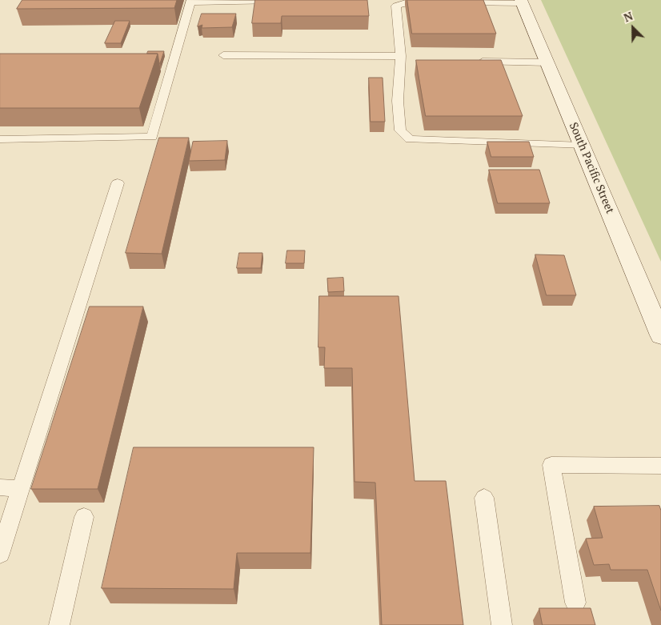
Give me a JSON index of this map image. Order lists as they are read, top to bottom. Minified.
{"streets":{"street":["South Pacific Street"]},"north":"top left"}
